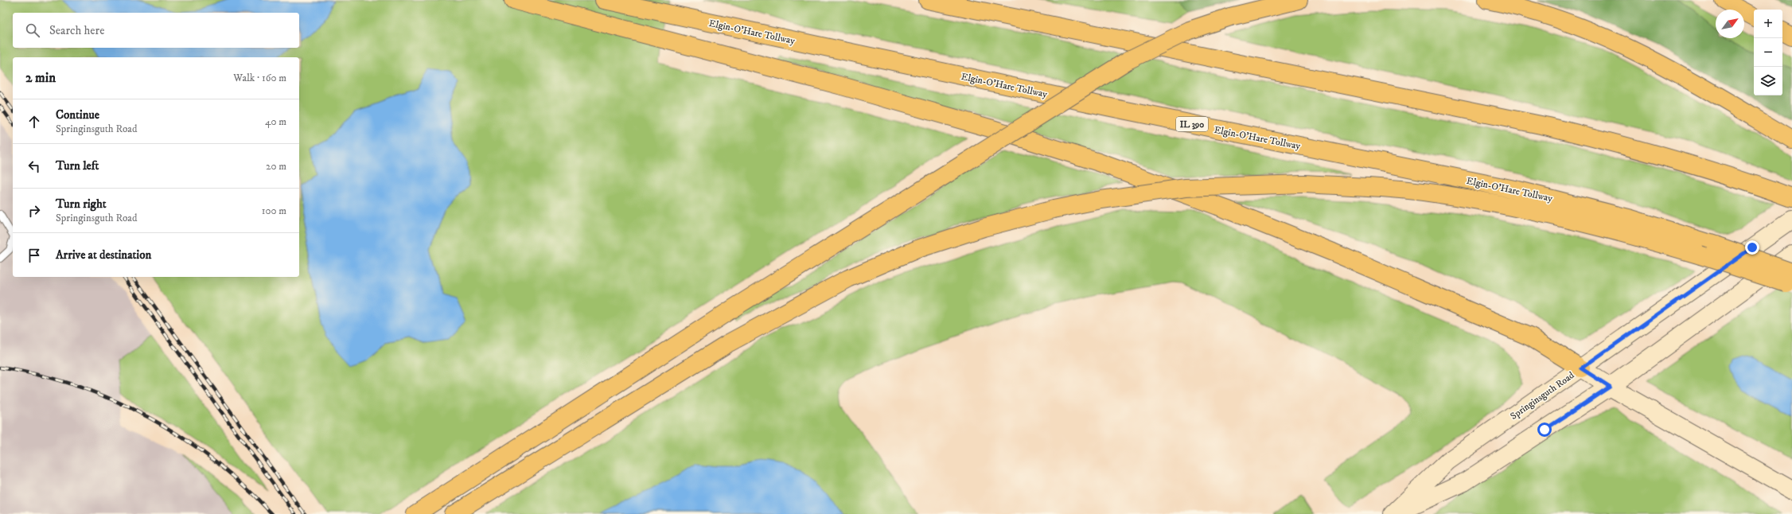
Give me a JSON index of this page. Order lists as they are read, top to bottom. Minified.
{"streets":{"highway":["Elgin-O'Hare Tollway","IL 390"],"street":["Springinsguth Road"]},"north":"top right","page":{"map_buttons":["+","−"],"search":"Search here","heading":["2 min","Walk · 160 m"],"list":[["Continue","Springinsguth Road","40 m"],["Turn left","20 m"],["Turn right","Springinsguth Road","100 m"],"Arrive at destination"]}}
